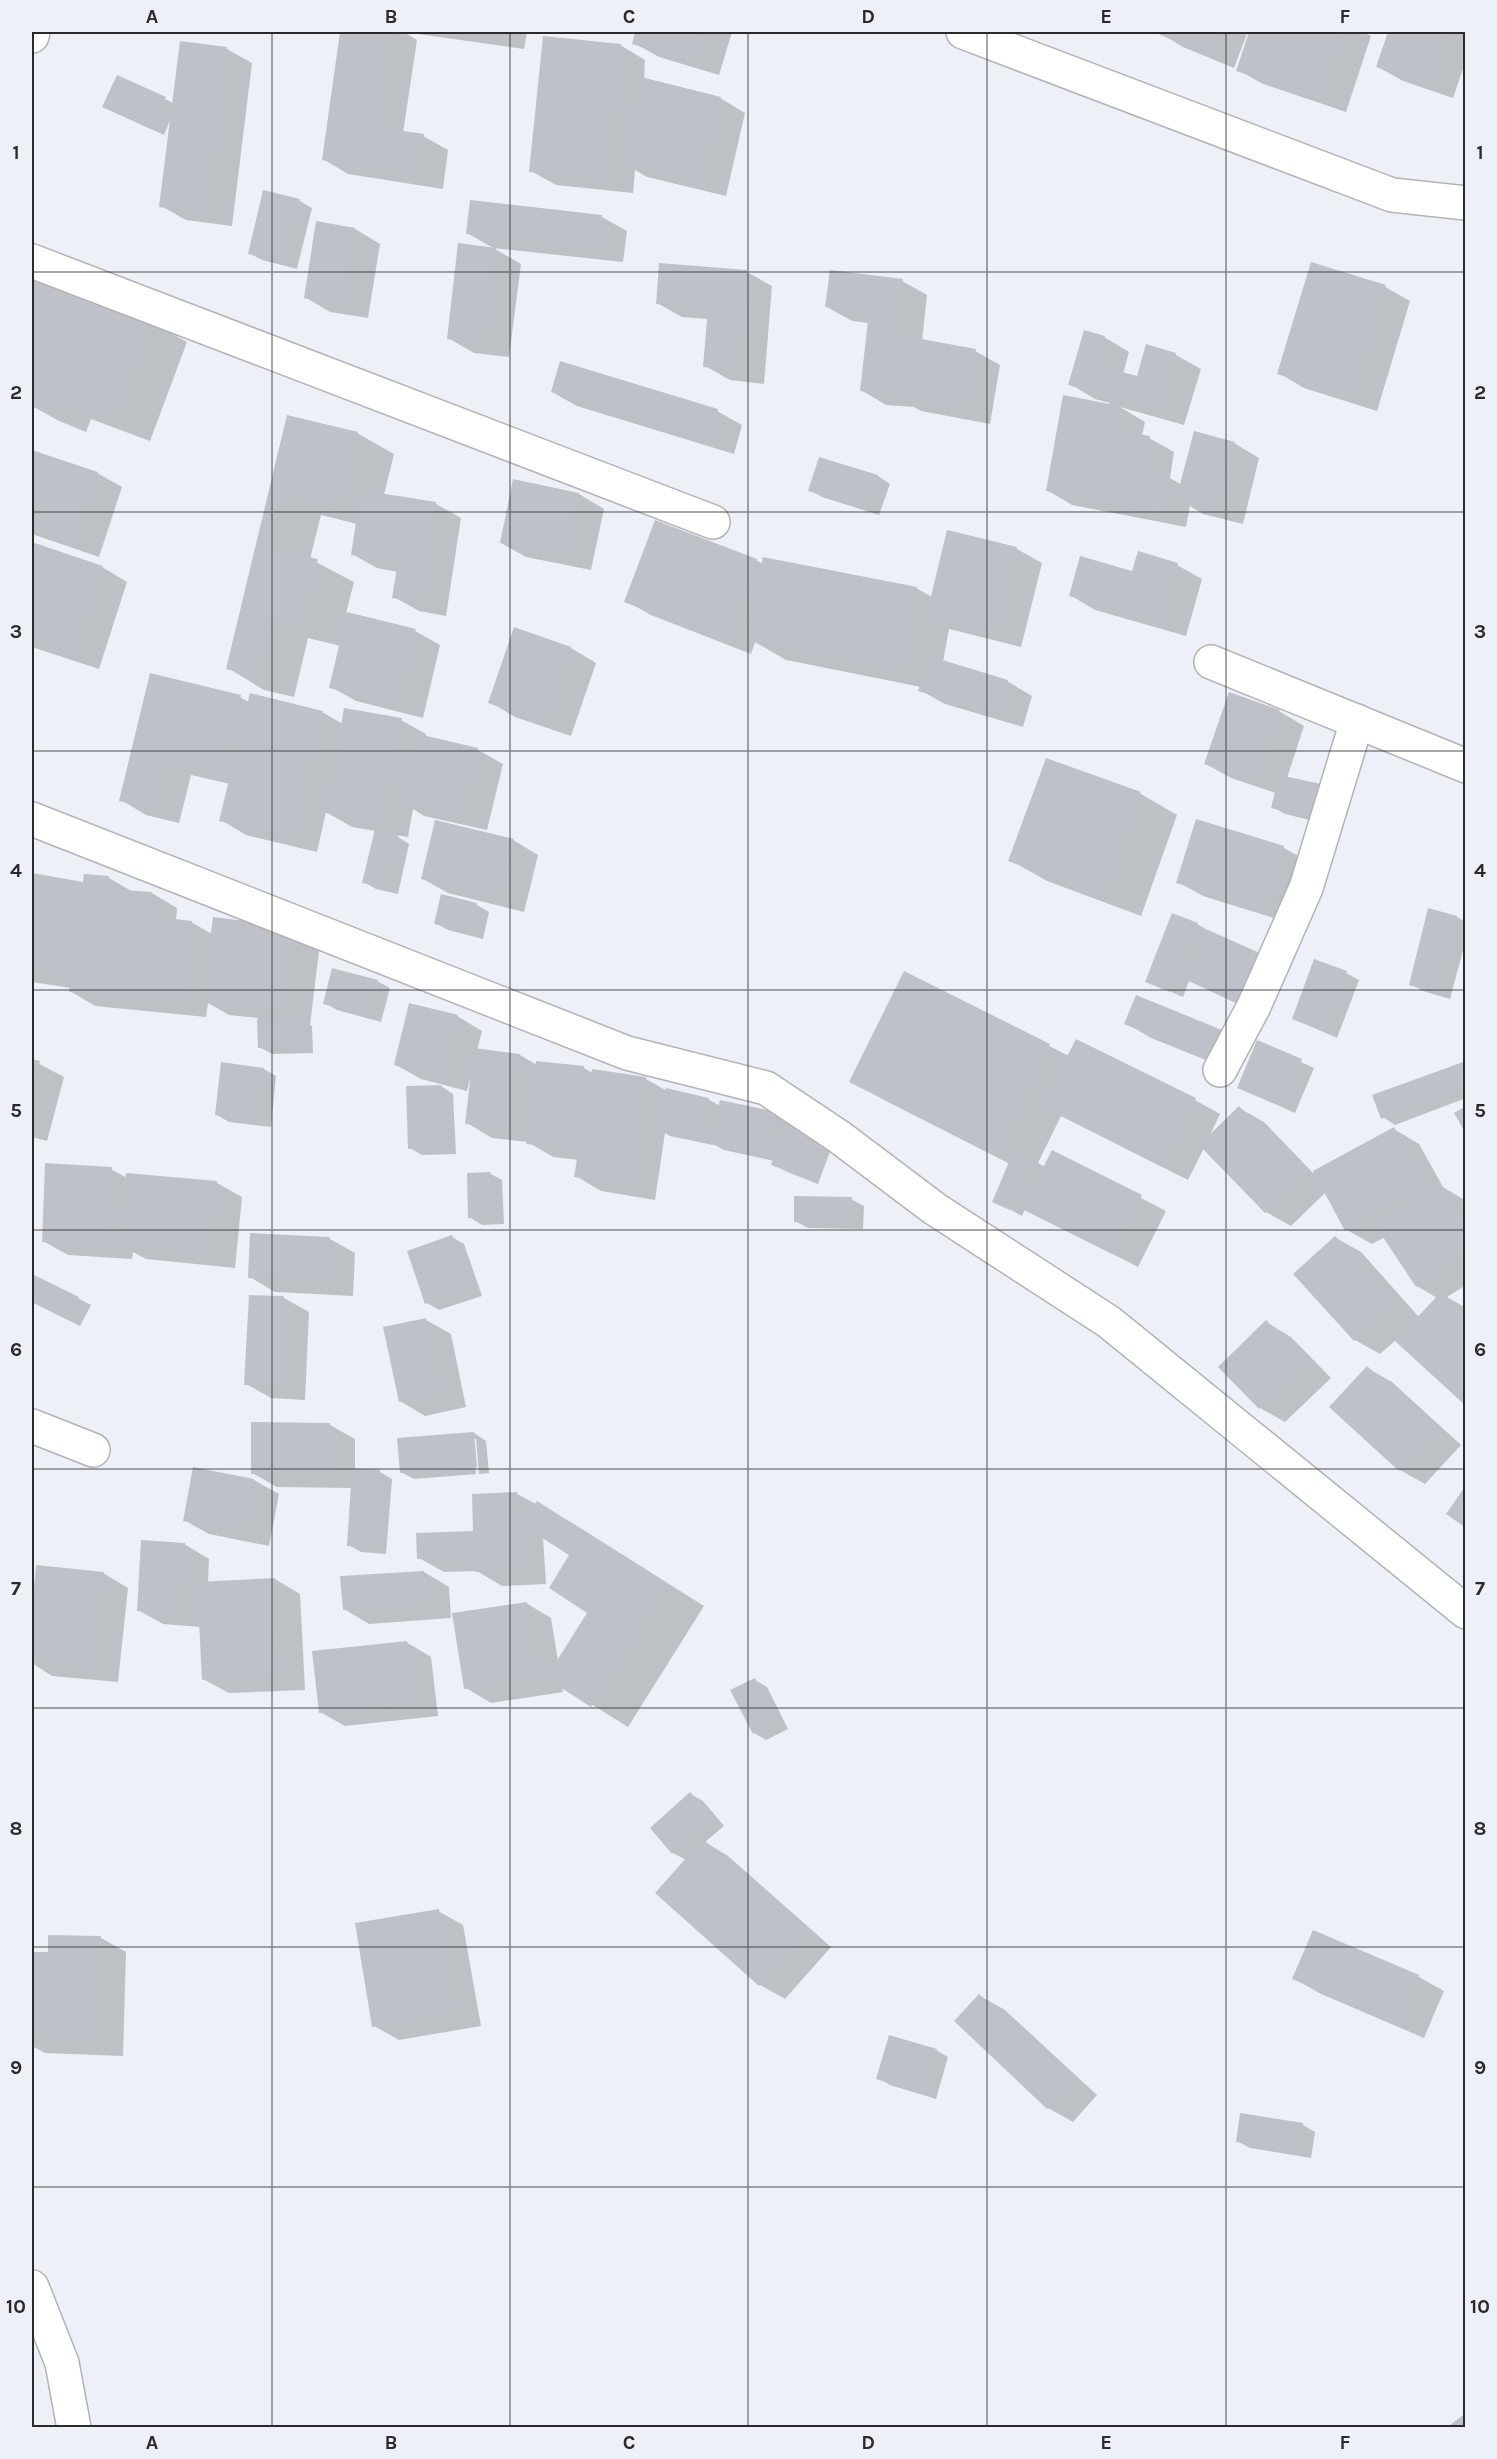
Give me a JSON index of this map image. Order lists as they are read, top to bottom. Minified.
{"grid":{"columns":["A","B","C","D","E","F"],"rows":["1","2","3","4","5","6","7","8","9","10"]}}
